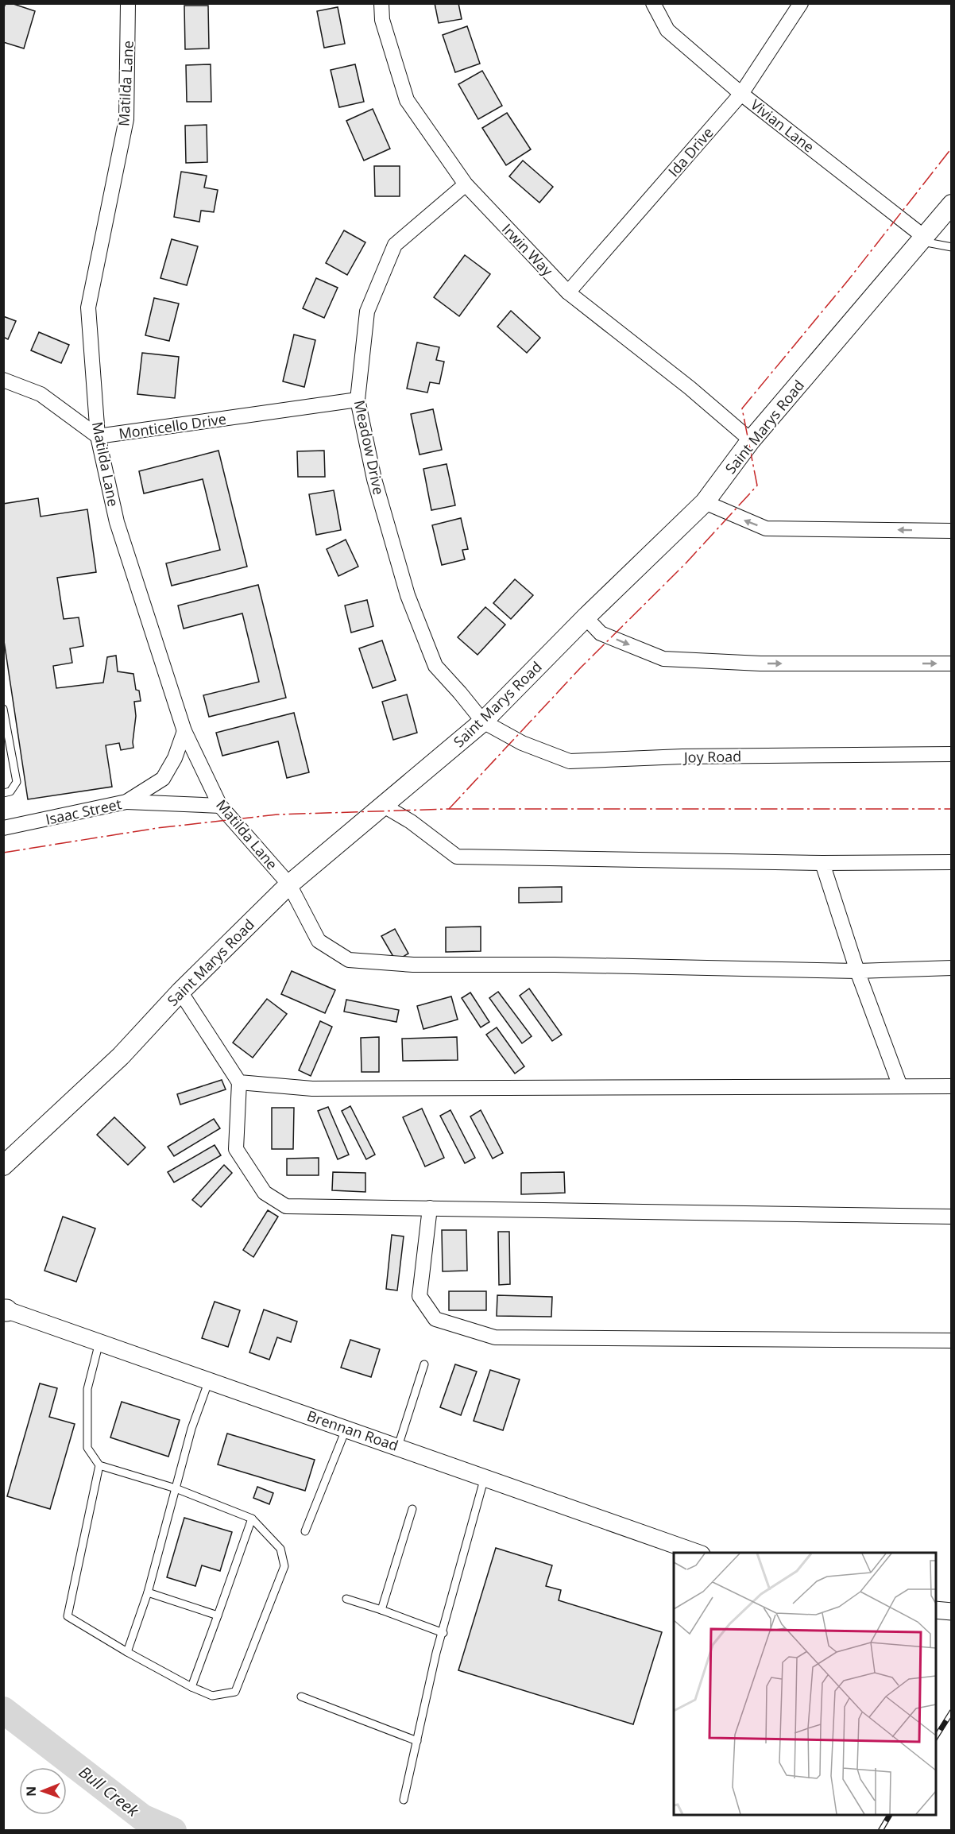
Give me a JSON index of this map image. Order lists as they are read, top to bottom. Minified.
{"streets":{"main road":["Saint Marys Road"],"street":["Matilda Lane","Vivian Lane","Ida Drive","Irwin Way","Monticello Drive","Meadow Drive","Joy Road","Isaac Street","Brennan Road"]},"crossings":[["Matilda Lane","Monticello Drive"],["Matilda Lane","Saint Marys Road"],["Matilda Lane","Isaac Street"],["Vivian Lane","Ida Drive"],["Vivian Lane","Saint Marys Road"],["Ida Drive","Irwin Way"],["Irwin Way","Saint Marys Road"],["Irwin Way","Meadow Drive"],["Monticello Drive","Meadow Drive"],["Saint Marys Road","Meadow Drive"],["Saint Marys Road","Joy Road"],["Meadow Drive","Joy Road"]],"water":["Bull Creek"],"north":"left"}
